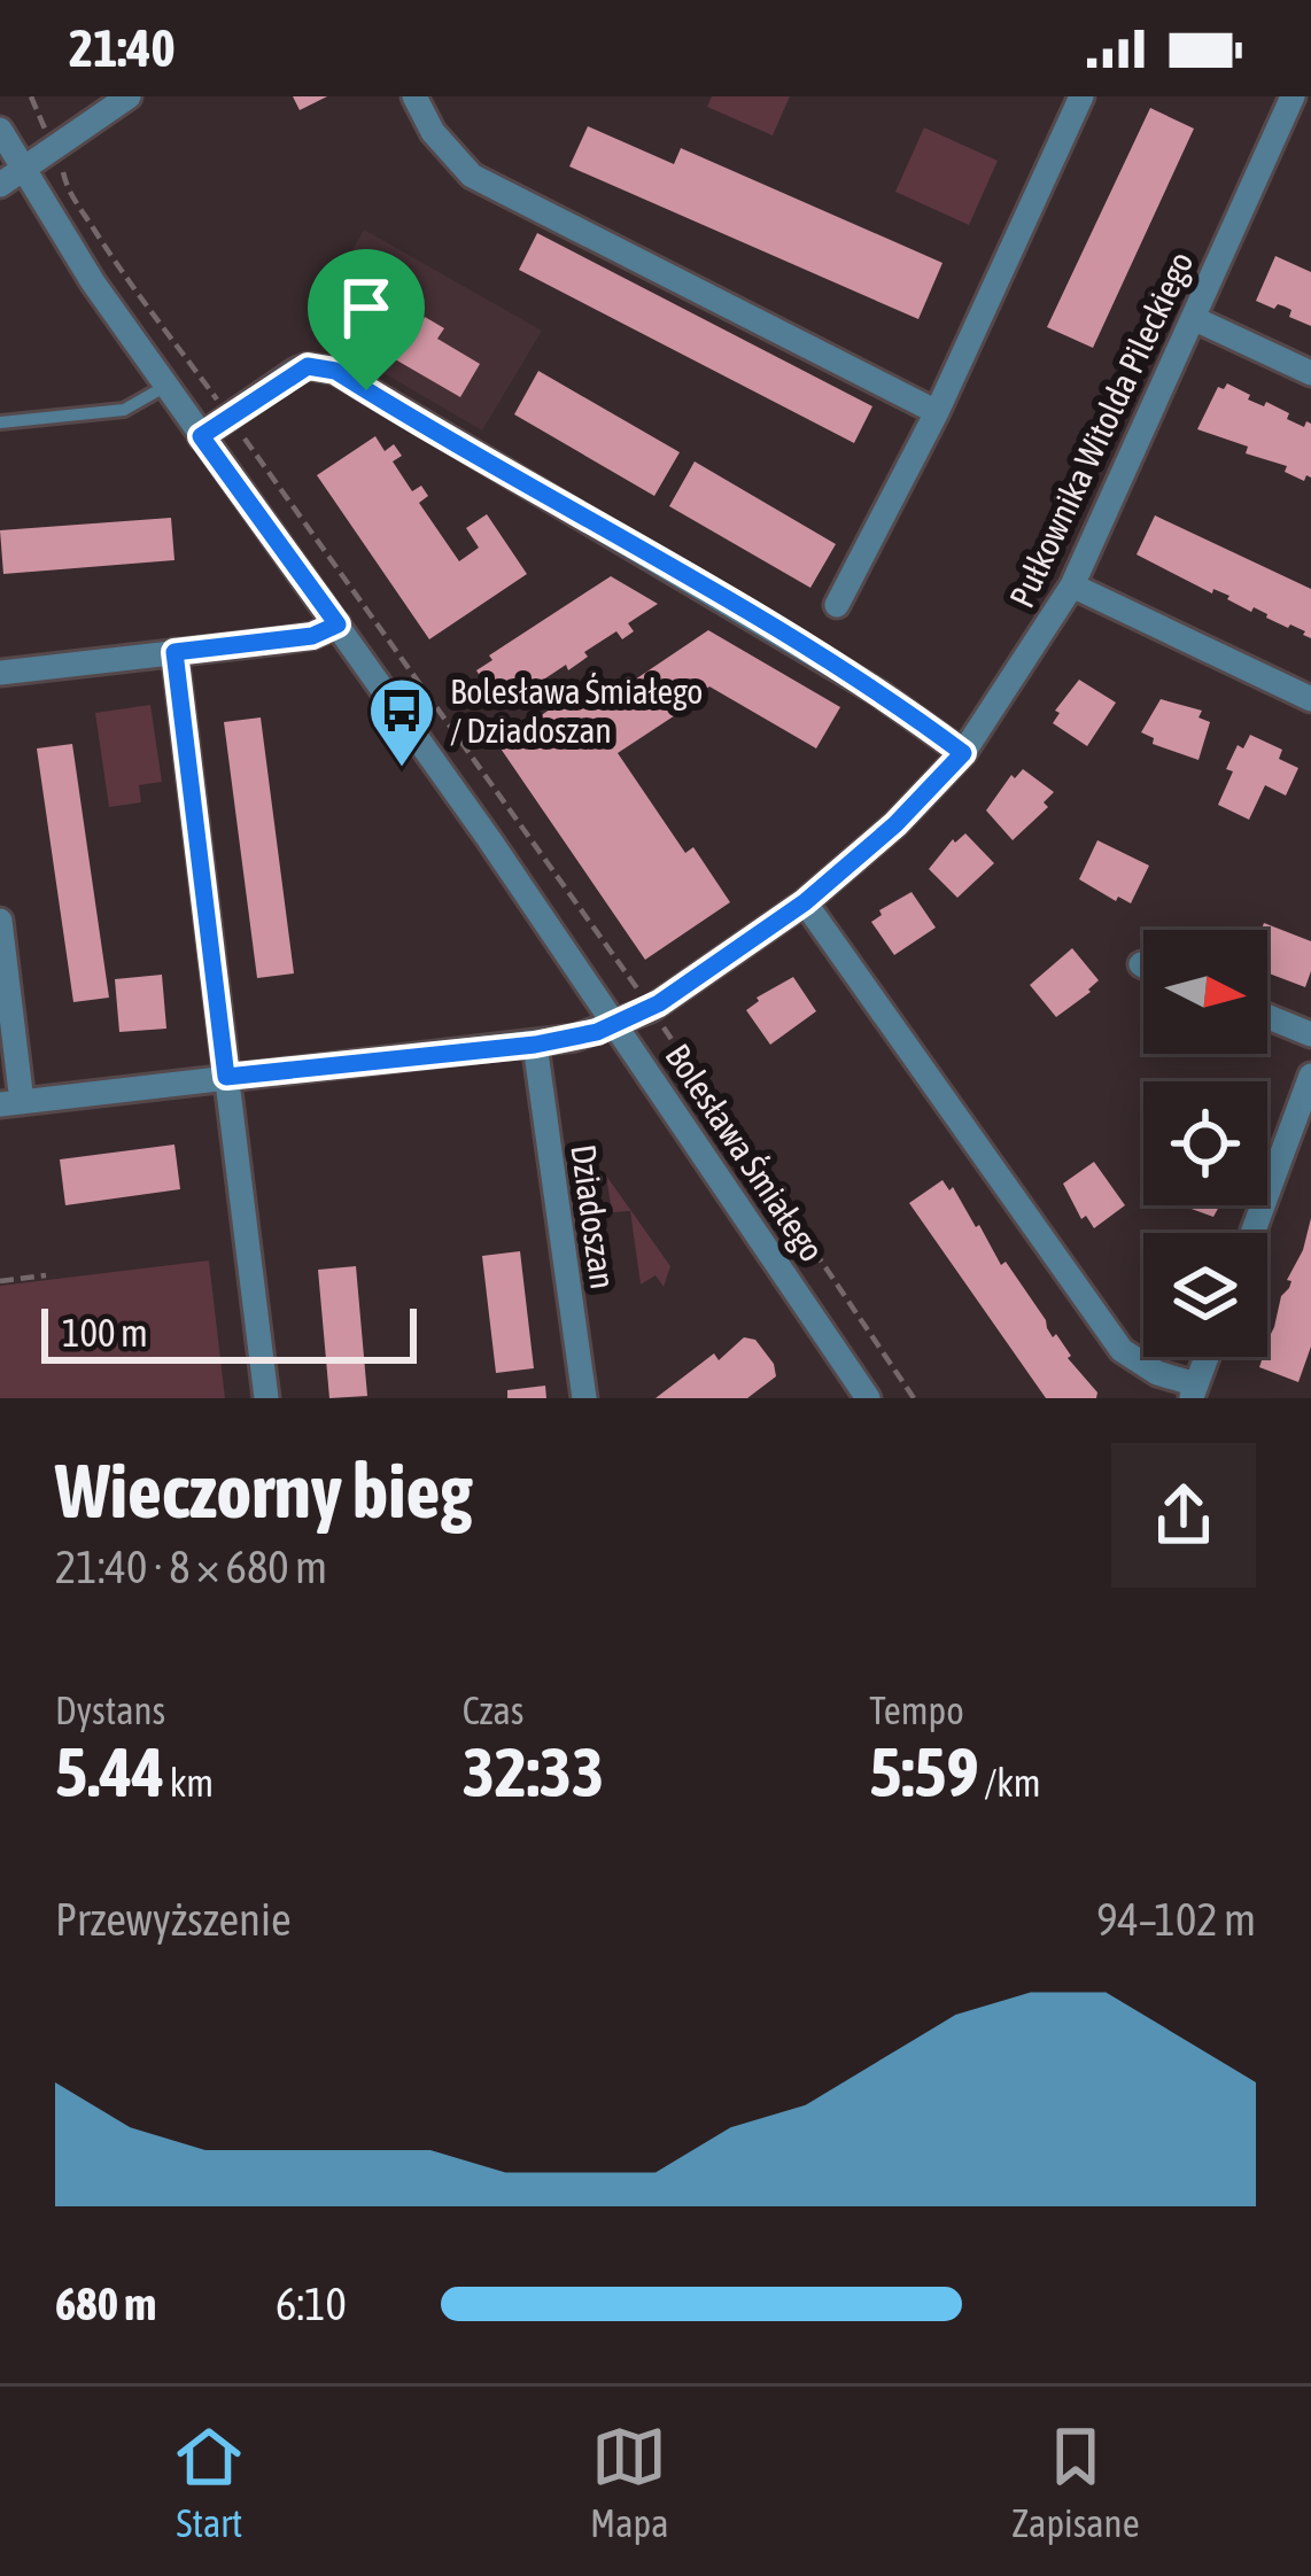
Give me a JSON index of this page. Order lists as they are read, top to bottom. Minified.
{"streets":{"street":["Pułkownika Witolda Pileckiego","Bolesława Śmiałego","Dziadoszan"]},"crossings":[["Pułkownika Witolda Pileckiego","Bolesława Śmiałego"],["Pułkownika Witolda Pileckiego","Dziadoszan"]],"places":{"bus stop":["Bolesława Śmiałego / Dziadoszan"]},"scale_bar":"100 m","north":"right","page":{"status":"21:40","scale":"100 m","heading":["Wieczorny bieg","21:40 · 8 × 680 m"],"stats":[["Dystans","5.44 km"],["Czas","32:33"],["Tempo","5:59 /km"]],"chart":["Przewyższenie","94–102 m"],"list":[{"name":"680 m","note":"6:10"}],"tabs":["Start","Mapa","Zapisane"]}}
